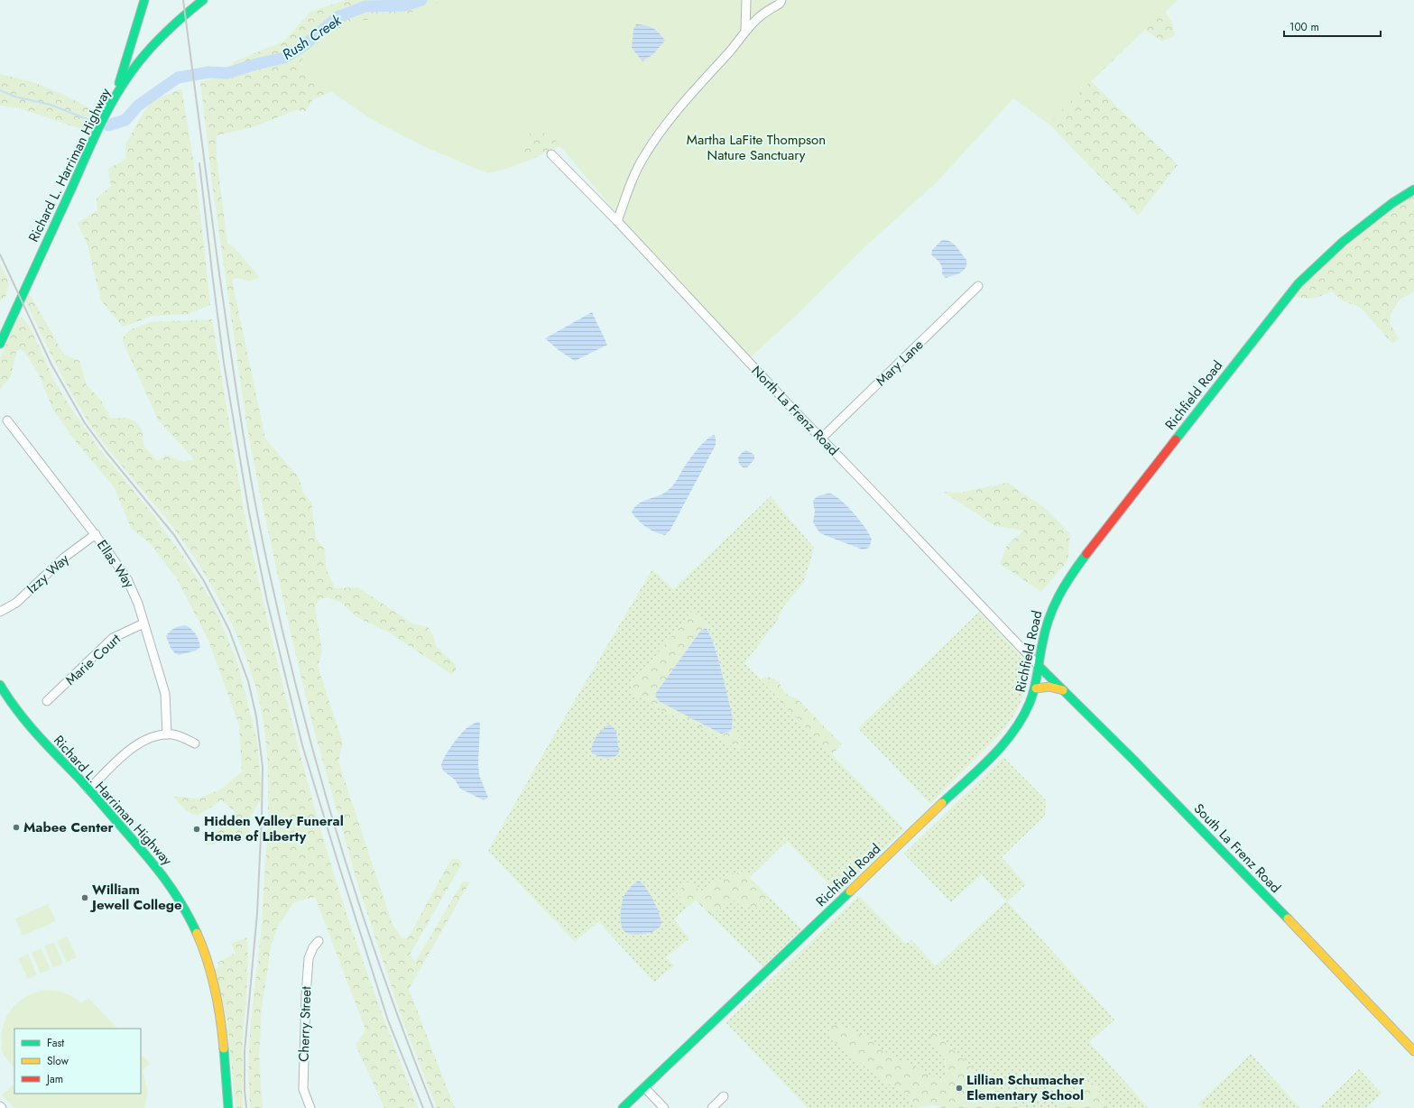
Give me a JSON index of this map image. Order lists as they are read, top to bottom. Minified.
{"streets":{"street":["Richard L. Harriman Highway","Mary Lane","Richfield Road","North La Frenz Road","Ellas Way","Izzy Way","Marie Court","South La Frenz Road","Cherry Street"]},"crossings":[["Mary Lane","North La Frenz Road"],["Richfield Road","North La Frenz Road"],["Richfield Road","South La Frenz Road"],["North La Frenz Road","South La Frenz Road"],["Ellas Way","Izzy Way"],["Ellas Way","Marie Court"]],"water":["Rush Creek"],"parks":["Martha LaFite Thompson Nature Sanctuary"],"places":["Mabee Center","Hidden Valley Funeral Home of Liberty","William Jewell College","Lillian Schumacher Elementary School"],"legend":["Fast","Slow","Jam"],"scale_bar":"100 m"}
